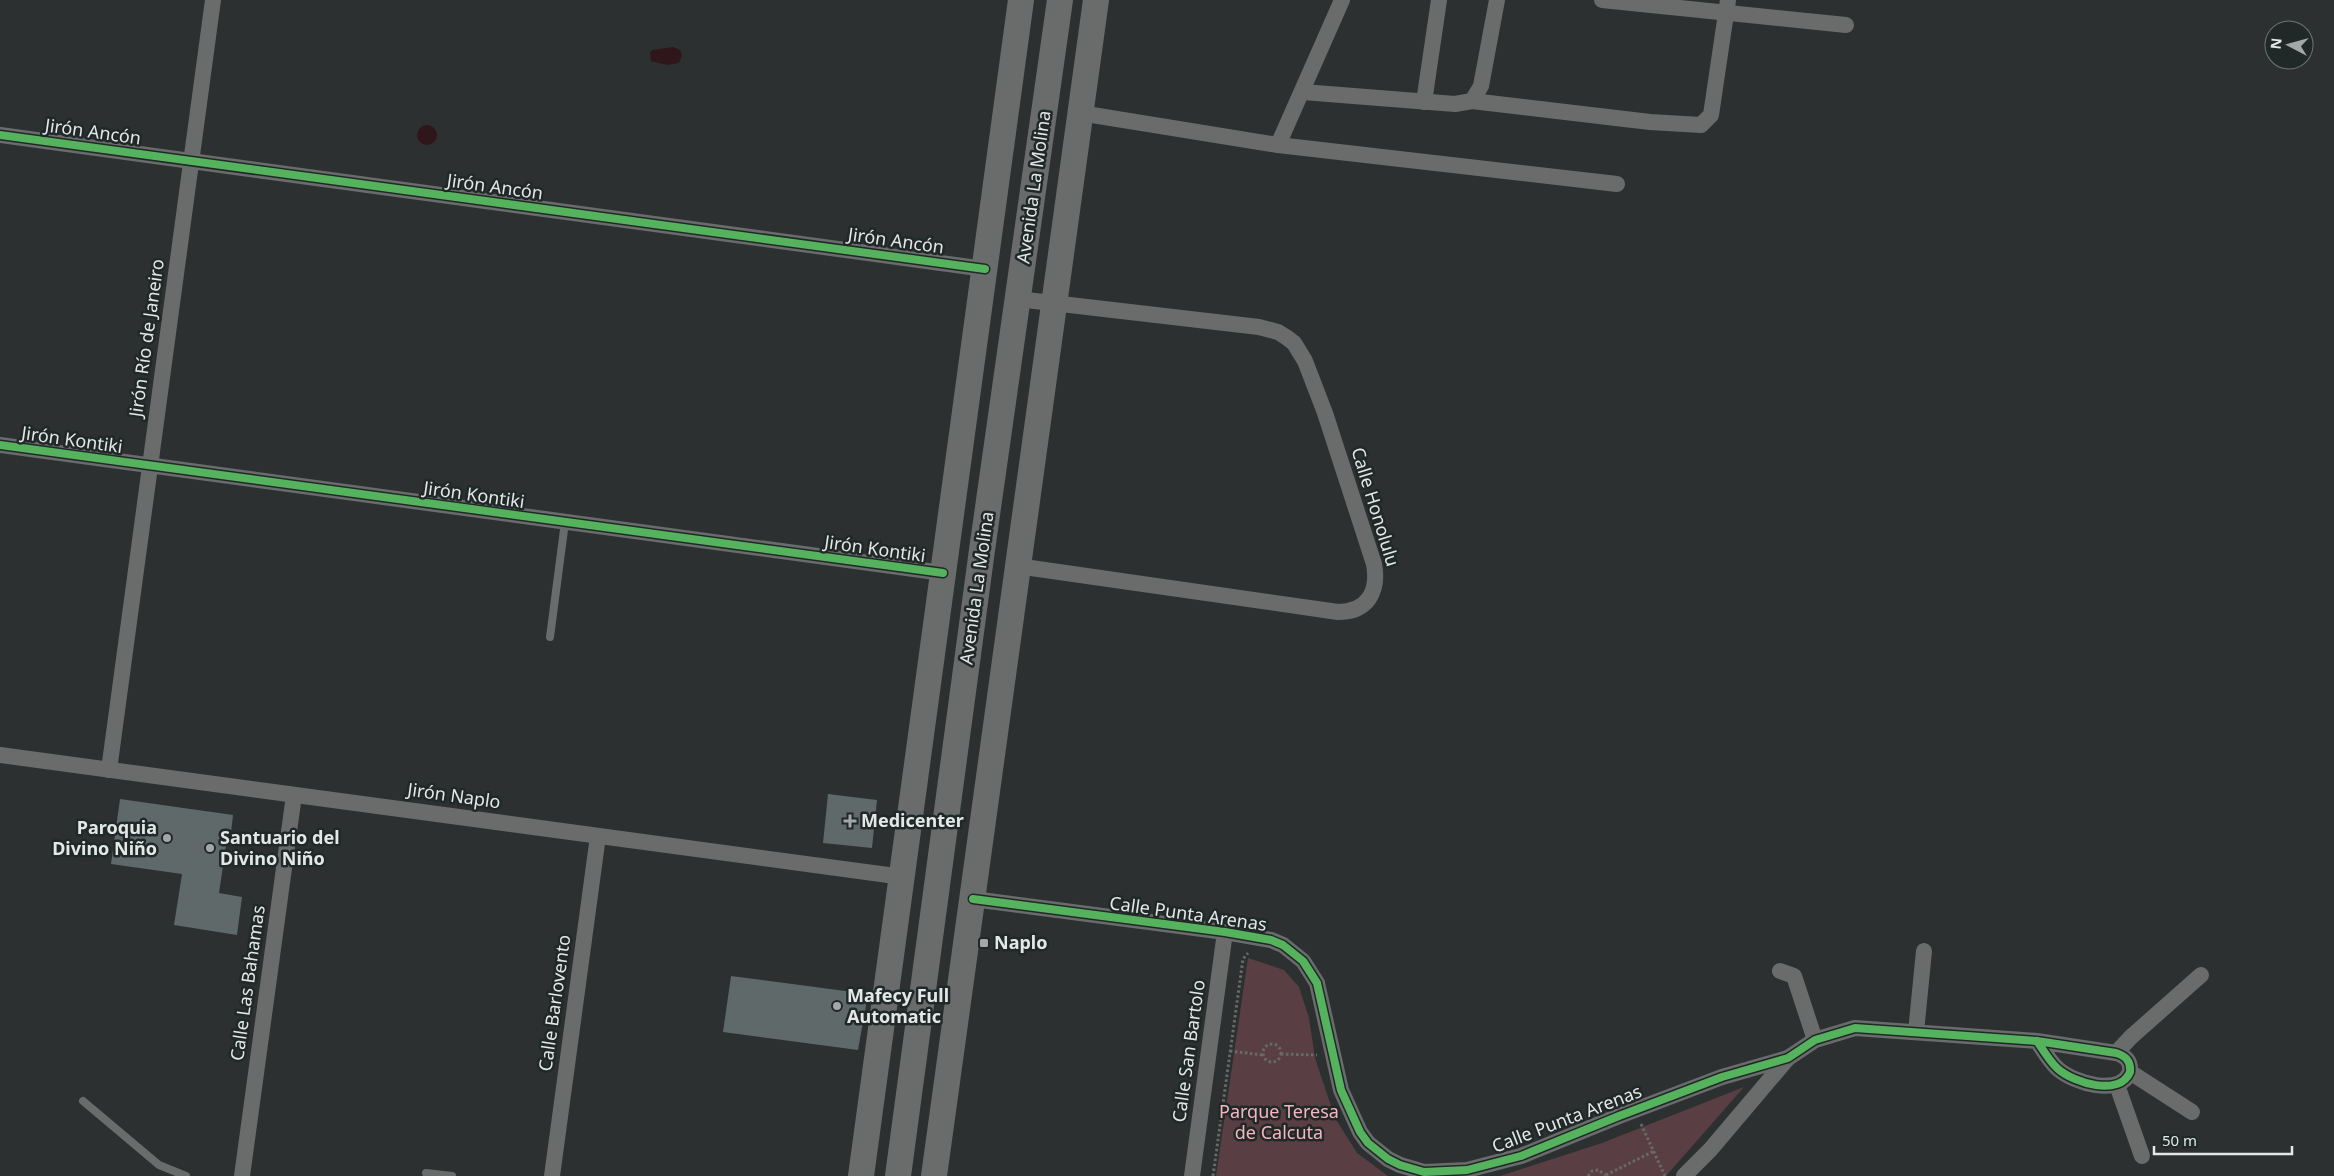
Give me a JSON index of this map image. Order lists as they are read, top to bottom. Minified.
{"streets":{"main road":["Avenida La Molina"],"street":["Jirón Ancón","Jirón Río de Janeiro","Jirón Kontiki","Calle Honolulu","Jirón Naplo","Calle Punta Arenas","Calle Las Bahamas","Calle Barlovento","Calle San Bartolo"]},"crossings":[["Jirón Ancón","Avenida La Molina"],["Jirón Ancón","Jirón Río de Janeiro"],["Avenida La Molina","Jirón Kontiki"],["Avenida La Molina","Calle Honolulu"],["Avenida La Molina","Jirón Naplo"],["Avenida La Molina","Calle Punta Arenas"],["Jirón Río de Janeiro","Jirón Kontiki"],["Jirón Río de Janeiro","Jirón Naplo"],["Jirón Naplo","Calle Las Bahamas"],["Jirón Naplo","Calle Barlovento"],["Calle Punta Arenas","Calle San Bartolo"]],"parks":["Parque Teresa de Calcuta"],"places":{"health":["Medicenter"],"other":["Paroquia Divino Niño","Santuario del Divino Niño","Mafecy Full Automatic"],"transit":["Naplo"]},"scale_bar":"50 m","north":"left"}
